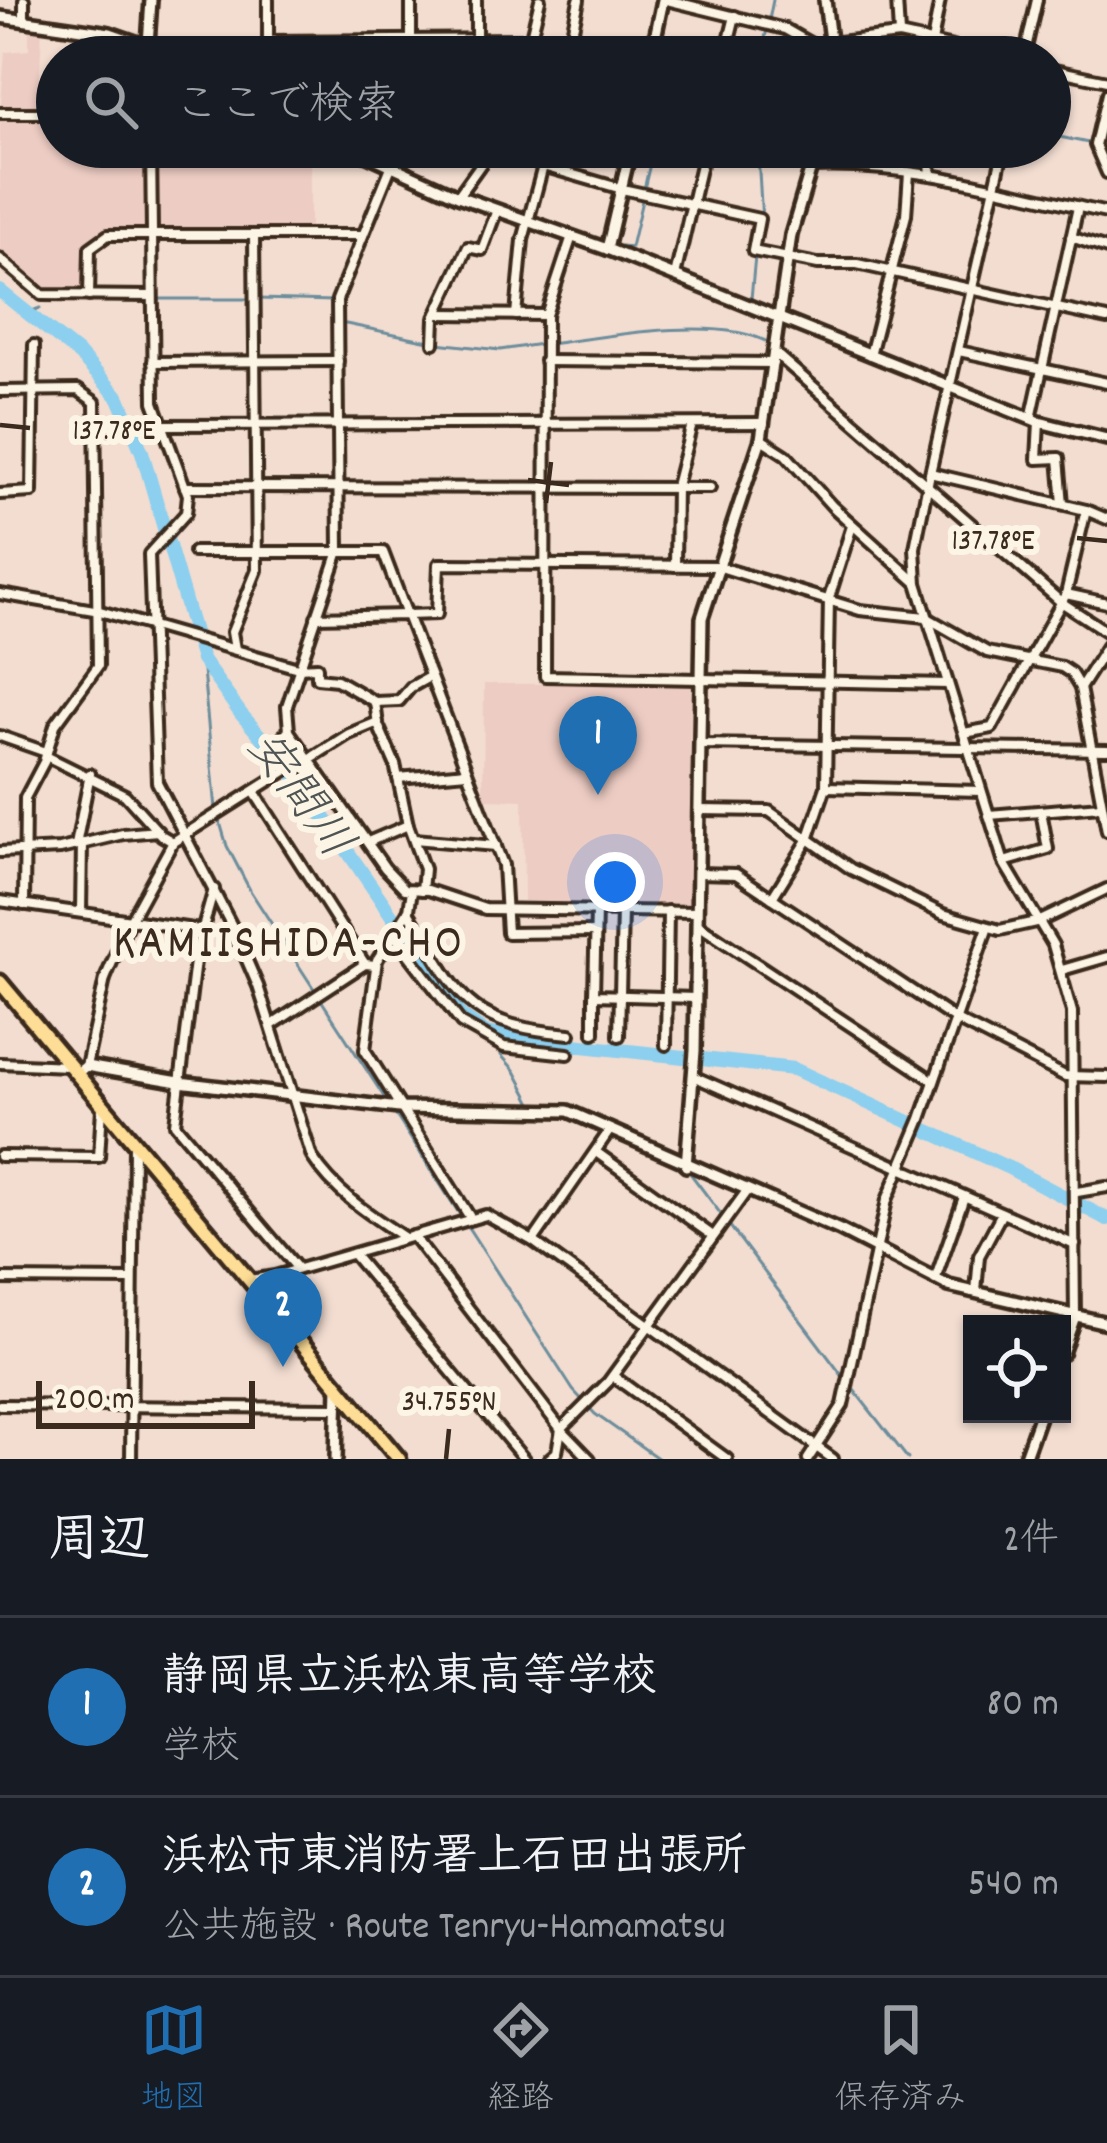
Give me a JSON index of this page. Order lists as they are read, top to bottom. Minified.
{"districts":["KAMIISHIDA-CHO"],"water":["安間川"],"scale_bar":"200 m","page":{"search":"ここで検索","pins":["1","2"],"scale":"200 m","heading":["周辺","2件"],"list":[{"mark":"1","name":"静岡県立浜松東高等学校","note":"学校","value":"80 m"},{"mark":"2","name":"浜松市東消防署上石田出張所","note":"公共施設 · Route Tenryu-Hamamatsu","value":"540 m"}],"nav":["地図","経路","保存済み"]},"coordinates":["137.78°E","34.755°N"]}
